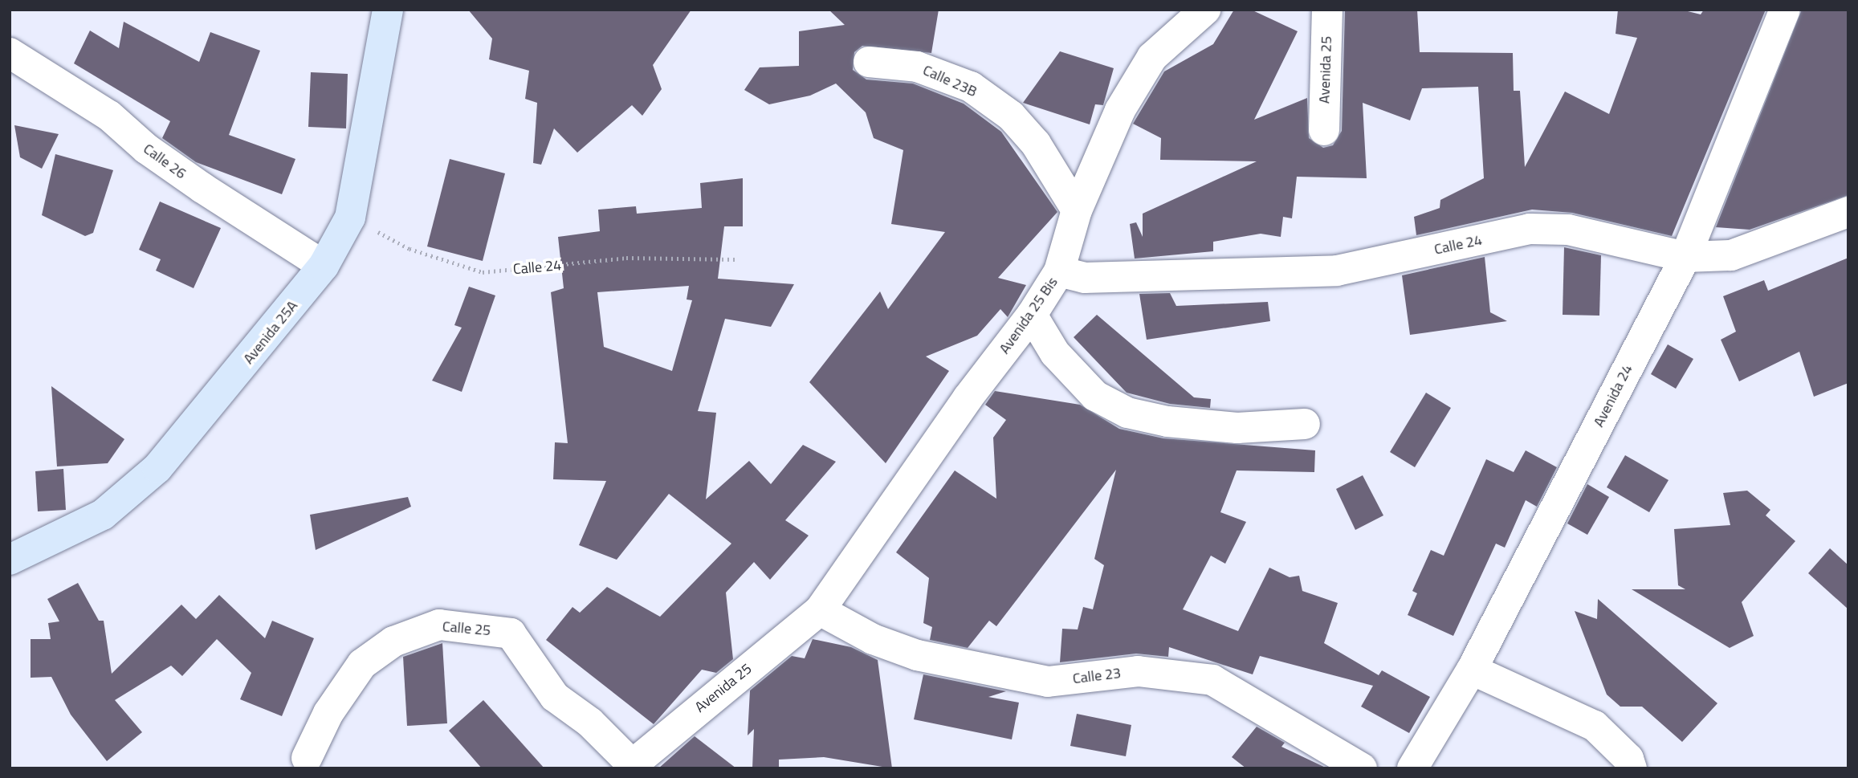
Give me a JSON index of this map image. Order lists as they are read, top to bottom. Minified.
{"streets":{"main road":["Avenida 25A"],"street":["Avenida 25","Calle 23B","Calle 26","Calle 24","Avenida 25 Bis","Avenida 24","Calle 25","Calle 23"]},"crossings":[["Avenida 25","Avenida 25 Bis"],["Avenida 25","Calle 25"],["Avenida 25","Calle 23"],["Calle 23B","Avenida 25 Bis"],["Calle 26","Avenida 25A"],["Calle 24","Avenida 25 Bis"],["Calle 24","Avenida 25A"],["Calle 24","Avenida 24"],["Avenida 25 Bis","Calle 23"]]}
